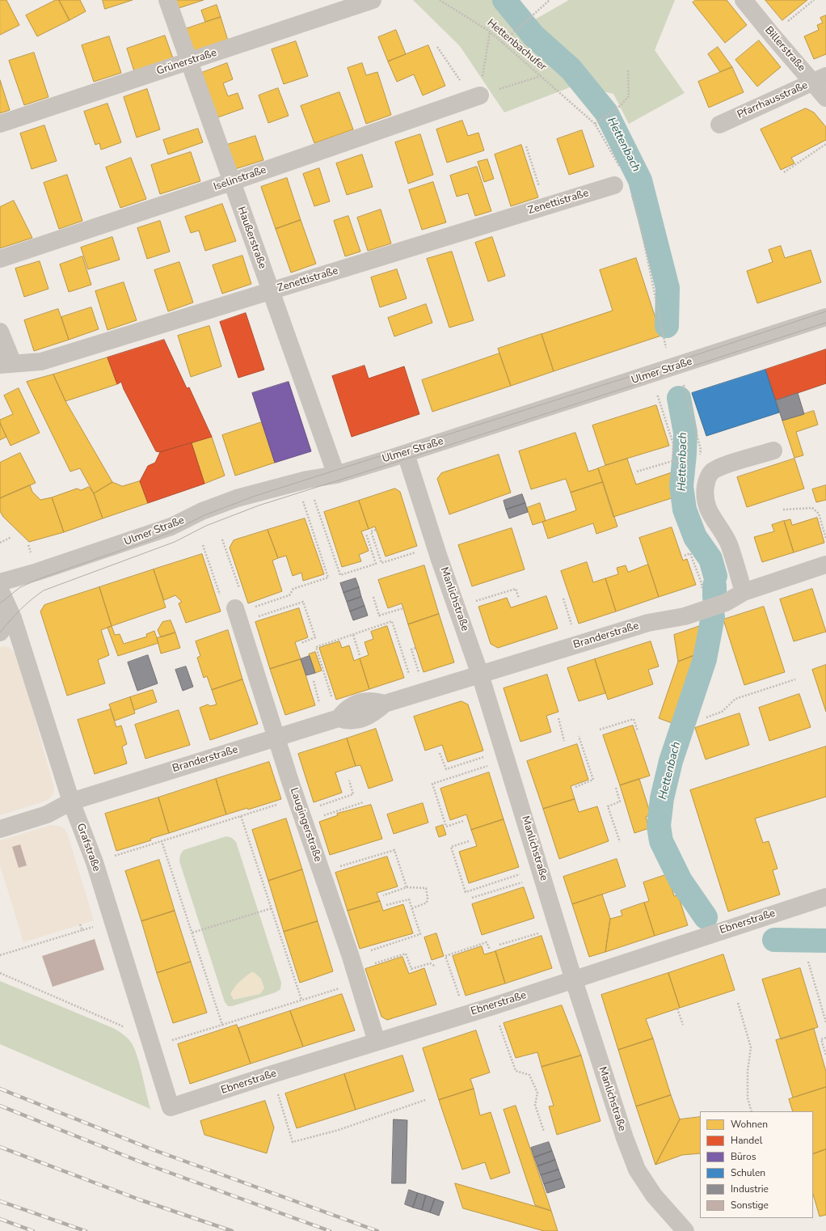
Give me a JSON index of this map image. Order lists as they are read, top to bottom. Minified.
{"streets":{"street":["Billerstraße","Grünerstraße","Pfarrhausstraße","Iselinstraße","Zenettistraße","Haußerstraße","Ulmer Straße","Manlichstraße","Branderstraße","Laugingerstraße","Grafstraße","Ebnerstraße"],"path":["Hettenbachufer"]},"crossings":[["Billerstraße","Pfarrhausstraße"],["Grünerstraße","Haußerstraße"],["Iselinstraße","Haußerstraße"],["Zenettistraße","Haußerstraße"],["Haußerstraße","Ulmer Straße"],["Ulmer Straße","Manlichstraße"],["Manlichstraße","Branderstraße"],["Manlichstraße","Ebnerstraße"],["Branderstraße","Laugingerstraße"],["Branderstraße","Grafstraße"],["Laugingerstraße","Ebnerstraße"],["Grafstraße","Ebnerstraße"]],"water":["Hettenbach"],"legend":["Wohnen","Handel","Büros","Schulen","Industrie","Sonstige"]}
